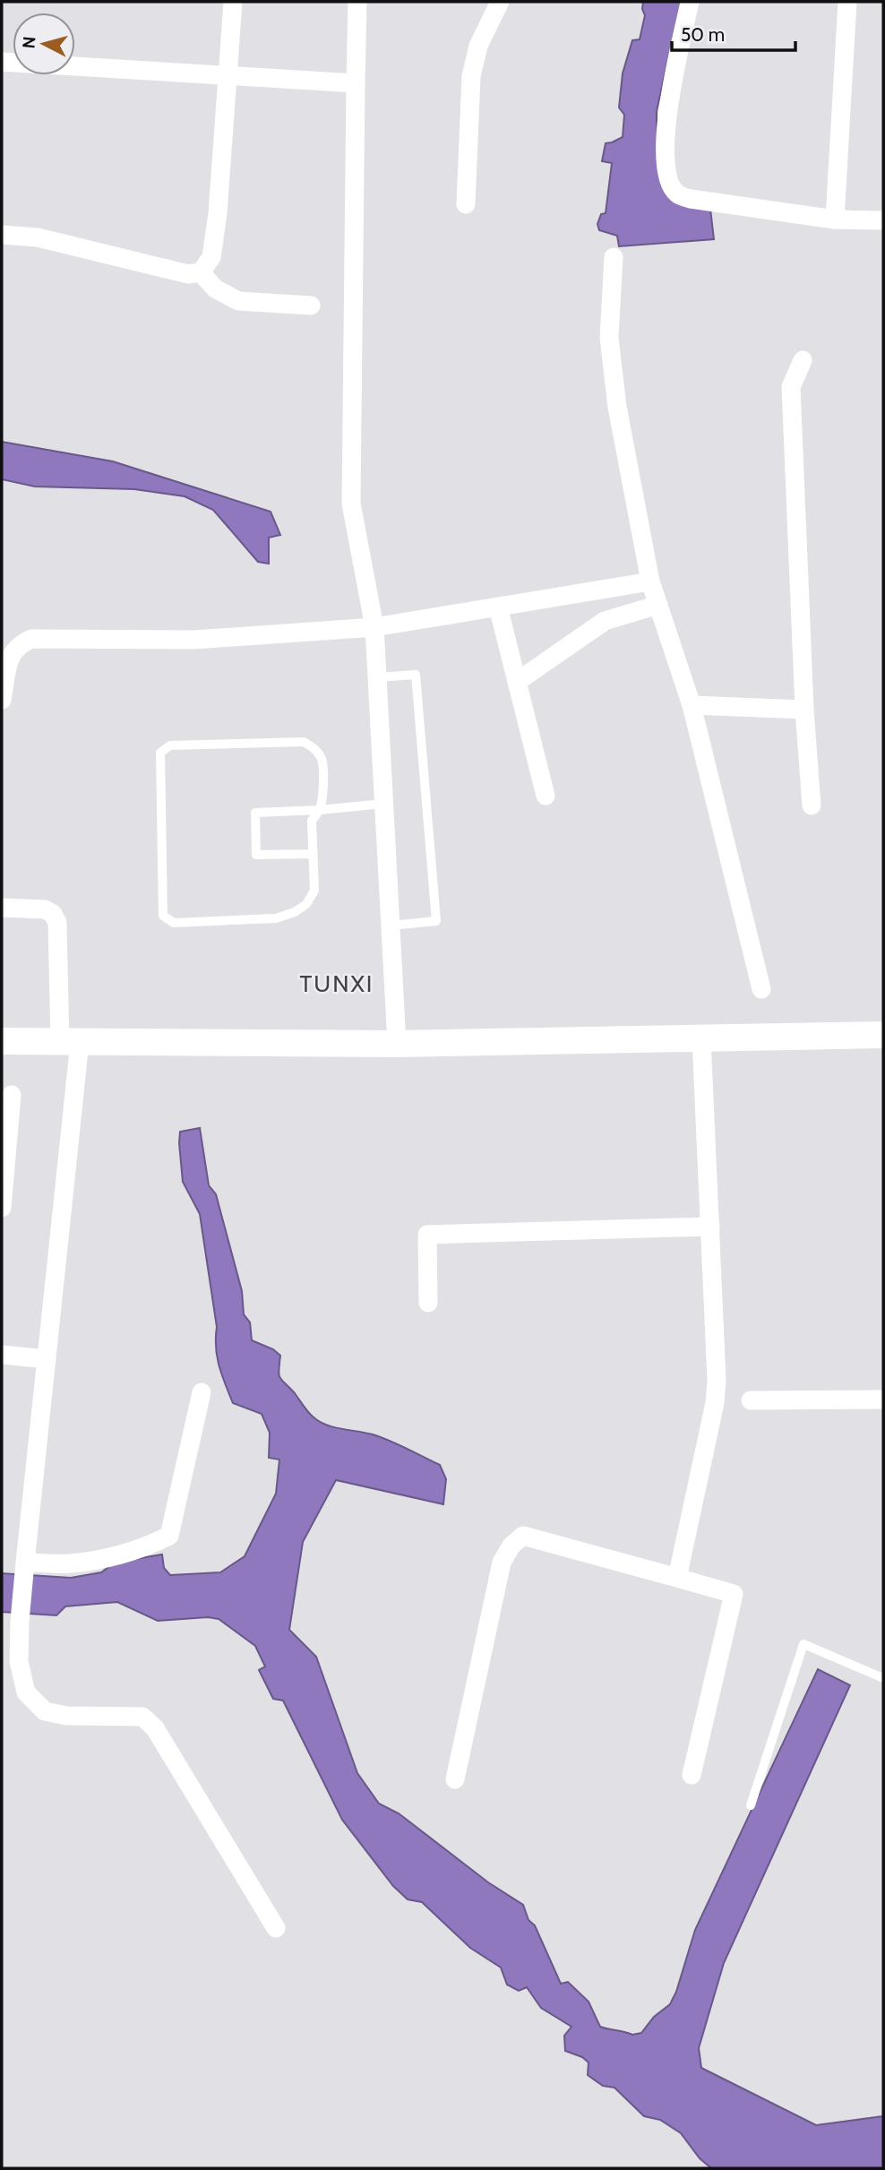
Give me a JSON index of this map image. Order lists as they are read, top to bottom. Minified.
{"districts":["TUNXI"],"scale_bar":"50 m","north":"left"}
